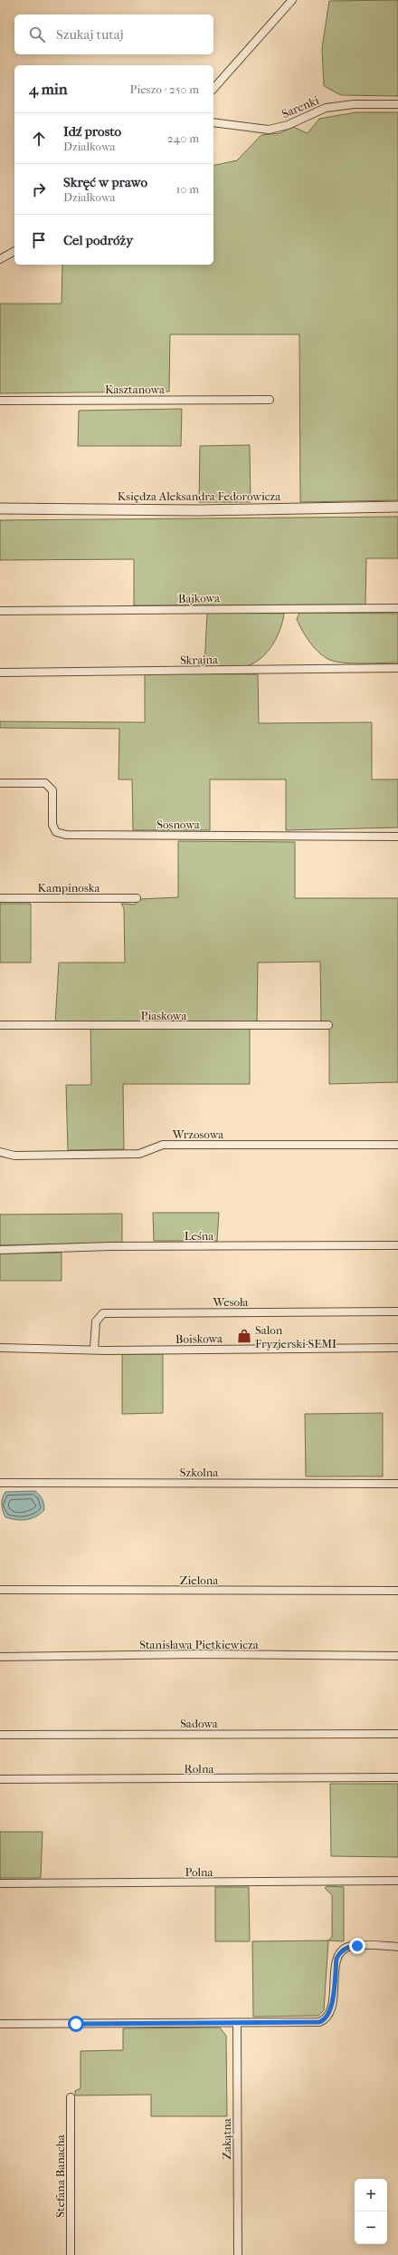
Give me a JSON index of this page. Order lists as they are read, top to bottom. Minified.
{"streets":{"street":["Sarenki","Kasztanowa","Księdza Aleksandra Fedorowicza","Bajkowa","Skrajna","Sosnowa","Kampinoska","Piaskowa","Wrzosowa","Leśna","Wesoła","Boiskowa","Szkolna","Zielona","Stanisława Pietkiewicza","Sadowa","Rolna","Polna","Zakątna","Stefana Banacha"]},"crossings":[["Wesoła","Boiskowa"]],"places":{"shop":["Salon Fryzjerski SEMI"]},"page":{"search":"Szukaj tutaj","heading":["4 min","Pieszo · 250 m"],"list":[["Idź prosto","Działkowa","240 m"],["Skręć w prawo","Działkowa","10 m"],"Cel podróży"],"map_buttons":["+","−"]}}
